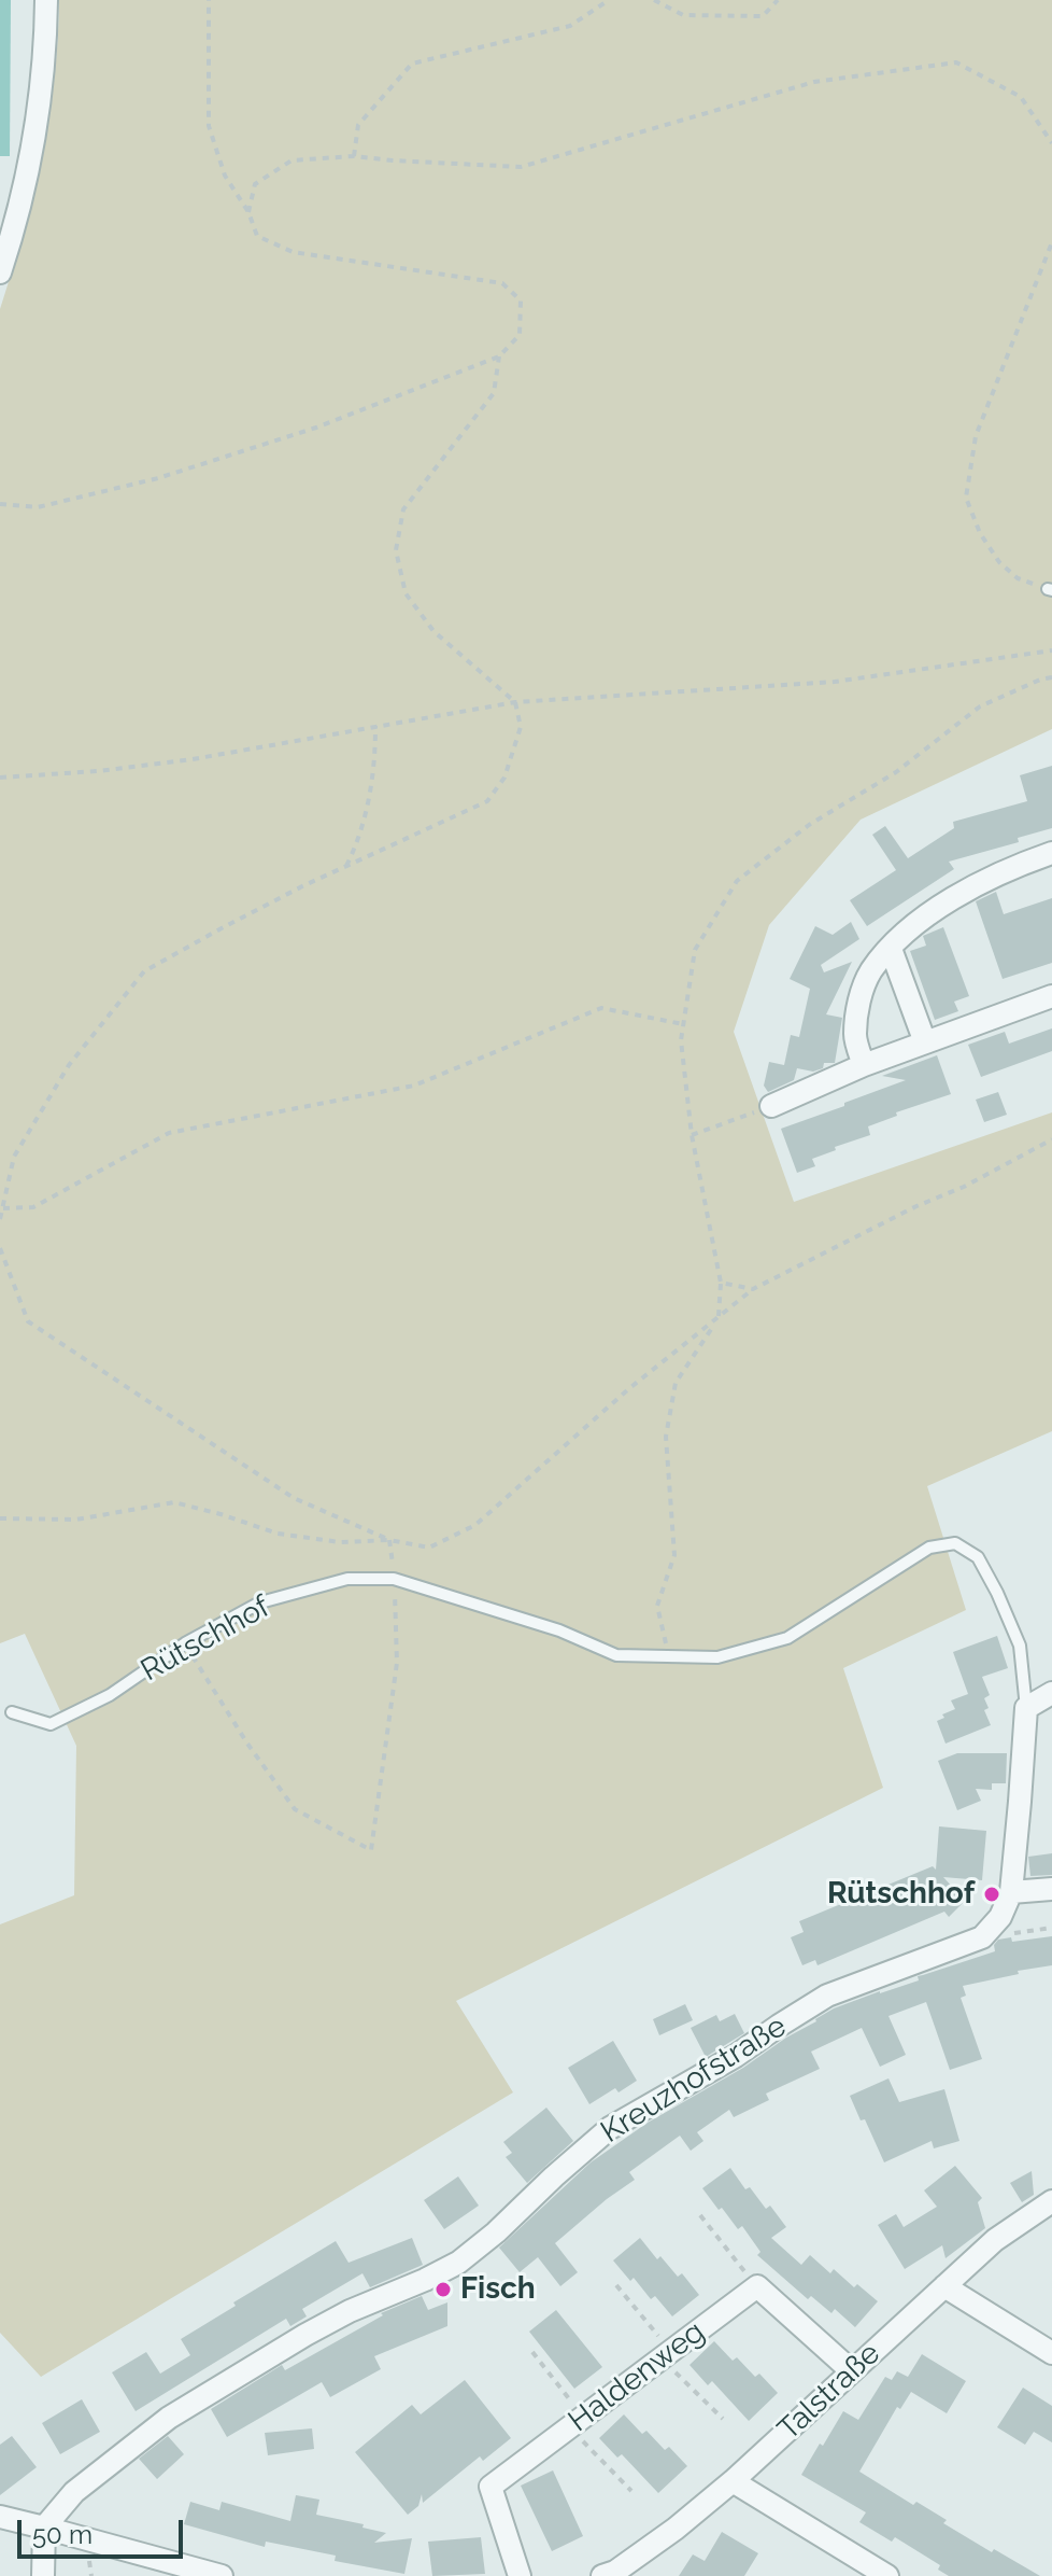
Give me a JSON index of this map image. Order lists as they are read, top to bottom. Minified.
{"streets":{"street":["Kreuzhofstraße","Haldenweg","Talstraße"],"lane":["Rütschhof"]},"places":["Rütschhof","Fisch"],"scale_bar":"50 m"}
